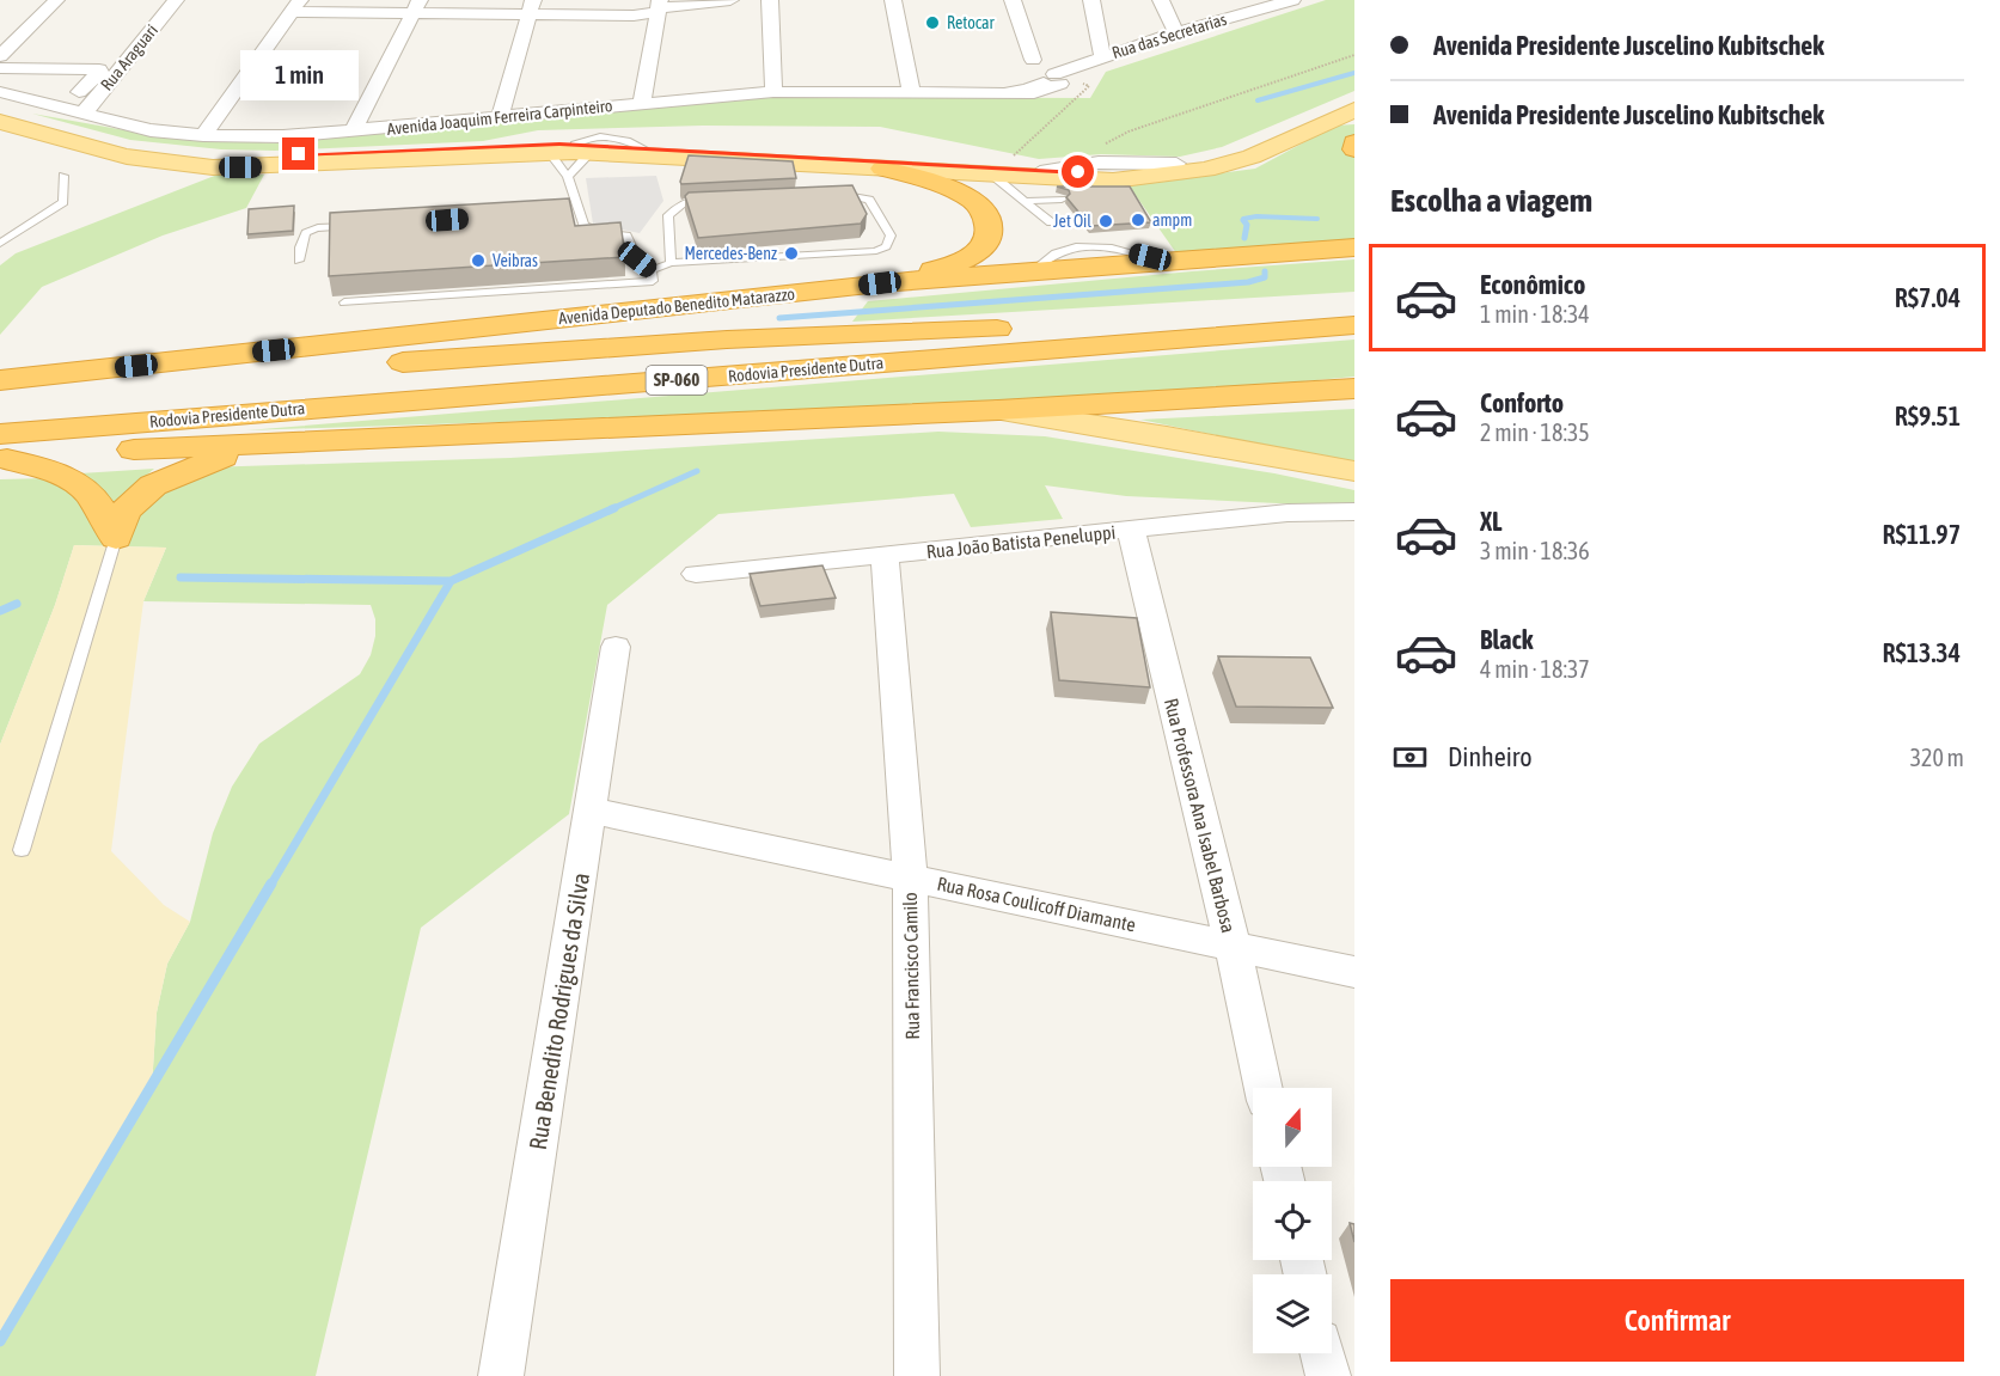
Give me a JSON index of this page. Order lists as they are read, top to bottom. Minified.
{"streets":{"highway":["Avenida Deputado Benedito Matarazzo","Rodovia Presidente Dutra","SP-060"],"street":["Rua das Secretarias","Rua Araguari","Avenida Joaquim Ferreira Carpinteiro","Rua João Batista Peneluppi","Rua Professora Ana Isabel Barbosa","Rua Rosa Coulicoff Diamante","Rua Francisco Camilo","Rua Benedito Rodrigues da Silva"]},"crossings":[["Rua das Secretarias","Avenida Joaquim Ferreira Carpinteiro"],["Rua Araguari","Avenida Joaquim Ferreira Carpinteiro"],["Rua João Batista Peneluppi","Rua Professora Ana Isabel Barbosa"],["Rua João Batista Peneluppi","Rua Francisco Camilo"],["Rua Professora Ana Isabel Barbosa","Rua Rosa Coulicoff Diamante"],["Rua Rosa Coulicoff Diamante","Rua Francisco Camilo"],["Rua Rosa Coulicoff Diamante","Rua Benedito Rodrigues da Silva"]],"places":["Retocar","ampm","Jet Oil","Mercedes-Benz","Veibras"],"north":"top","page":{"banner":["Avenida Presidente Juscelino Kubitschek","Avenida Presidente Juscelino Kubitschek"],"bubble":"1 min","heading":"Escolha a viagem","list":[{"name":"Econômico","note":"1 min · 18:34","value":"R$7.04"},{"name":"Conforto","note":"2 min · 18:35","value":"R$9.51"},{"name":"XL","note":"3 min · 18:36","value":"R$11.97"},{"name":"Black","note":"4 min · 18:37","value":"R$13.34"}],"pay":["Dinheiro","320 m"],"buttons":"Confirmar"}}
